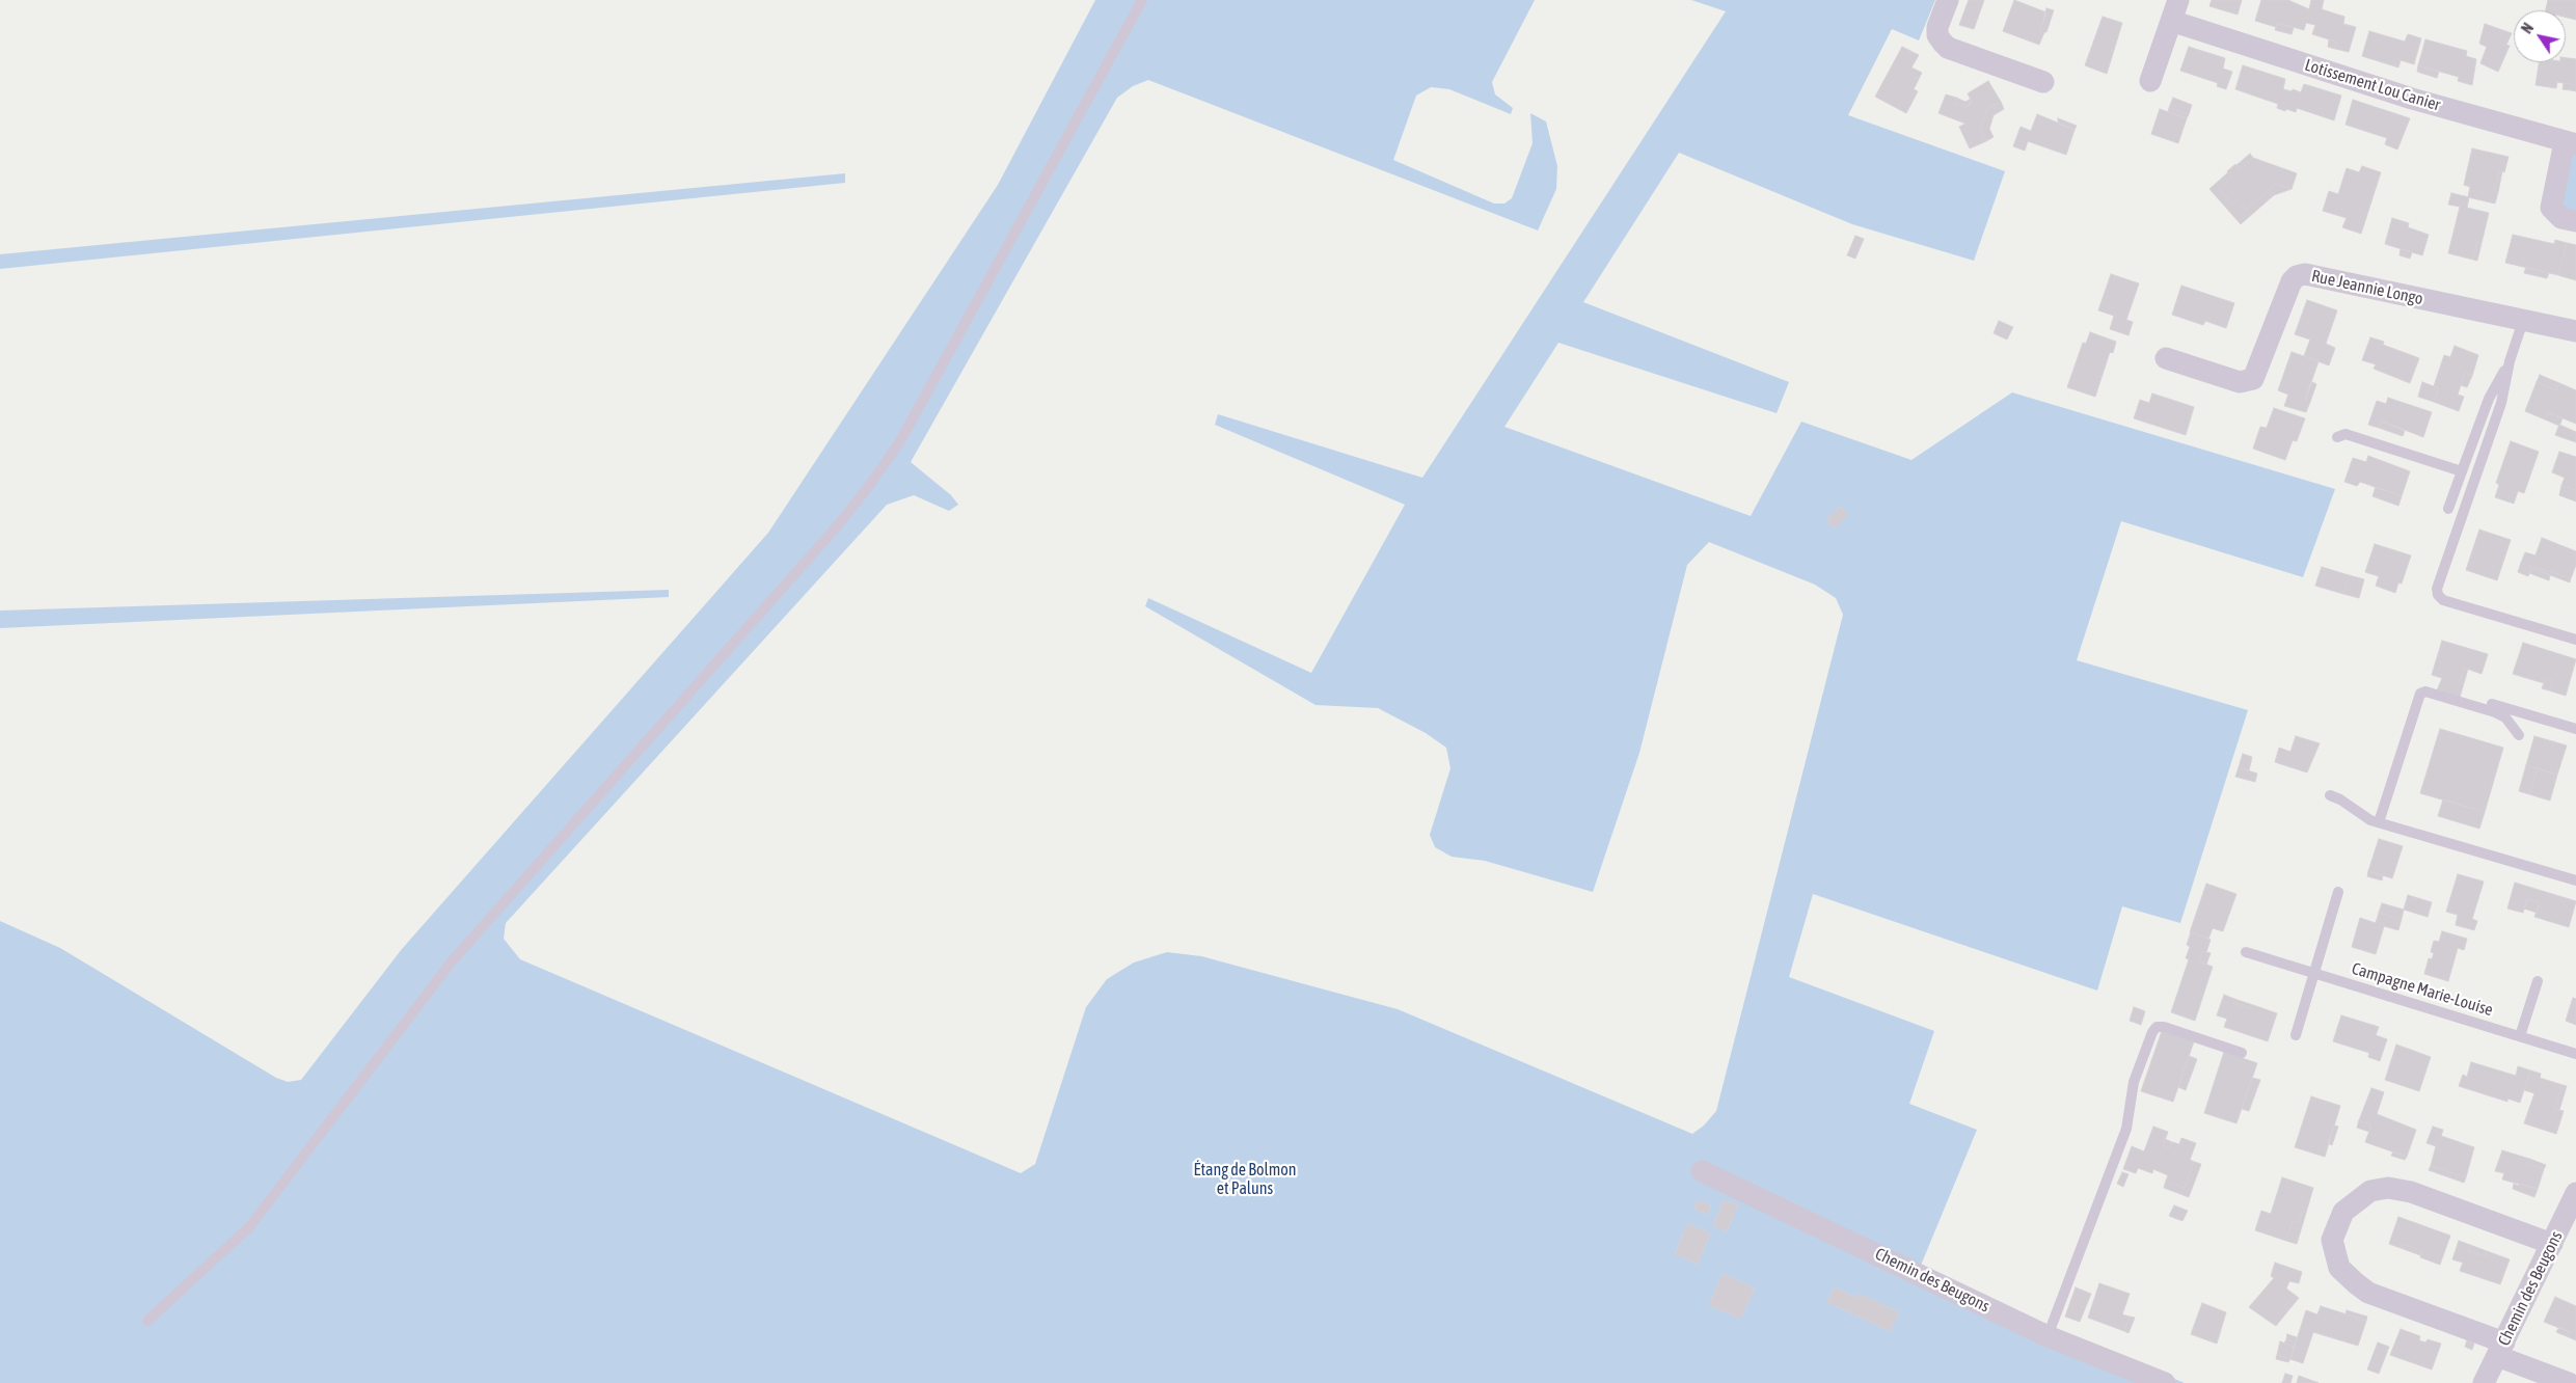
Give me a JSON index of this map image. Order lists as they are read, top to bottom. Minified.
{"streets":{"street":["Lotissement Lou Canier","Rue Jeannie Longo","Chemin des Beugons"],"lane":["Campagne Marie-Louise"]},"parks":["Étang de Bolmon et Paluns"],"north":"top left"}
